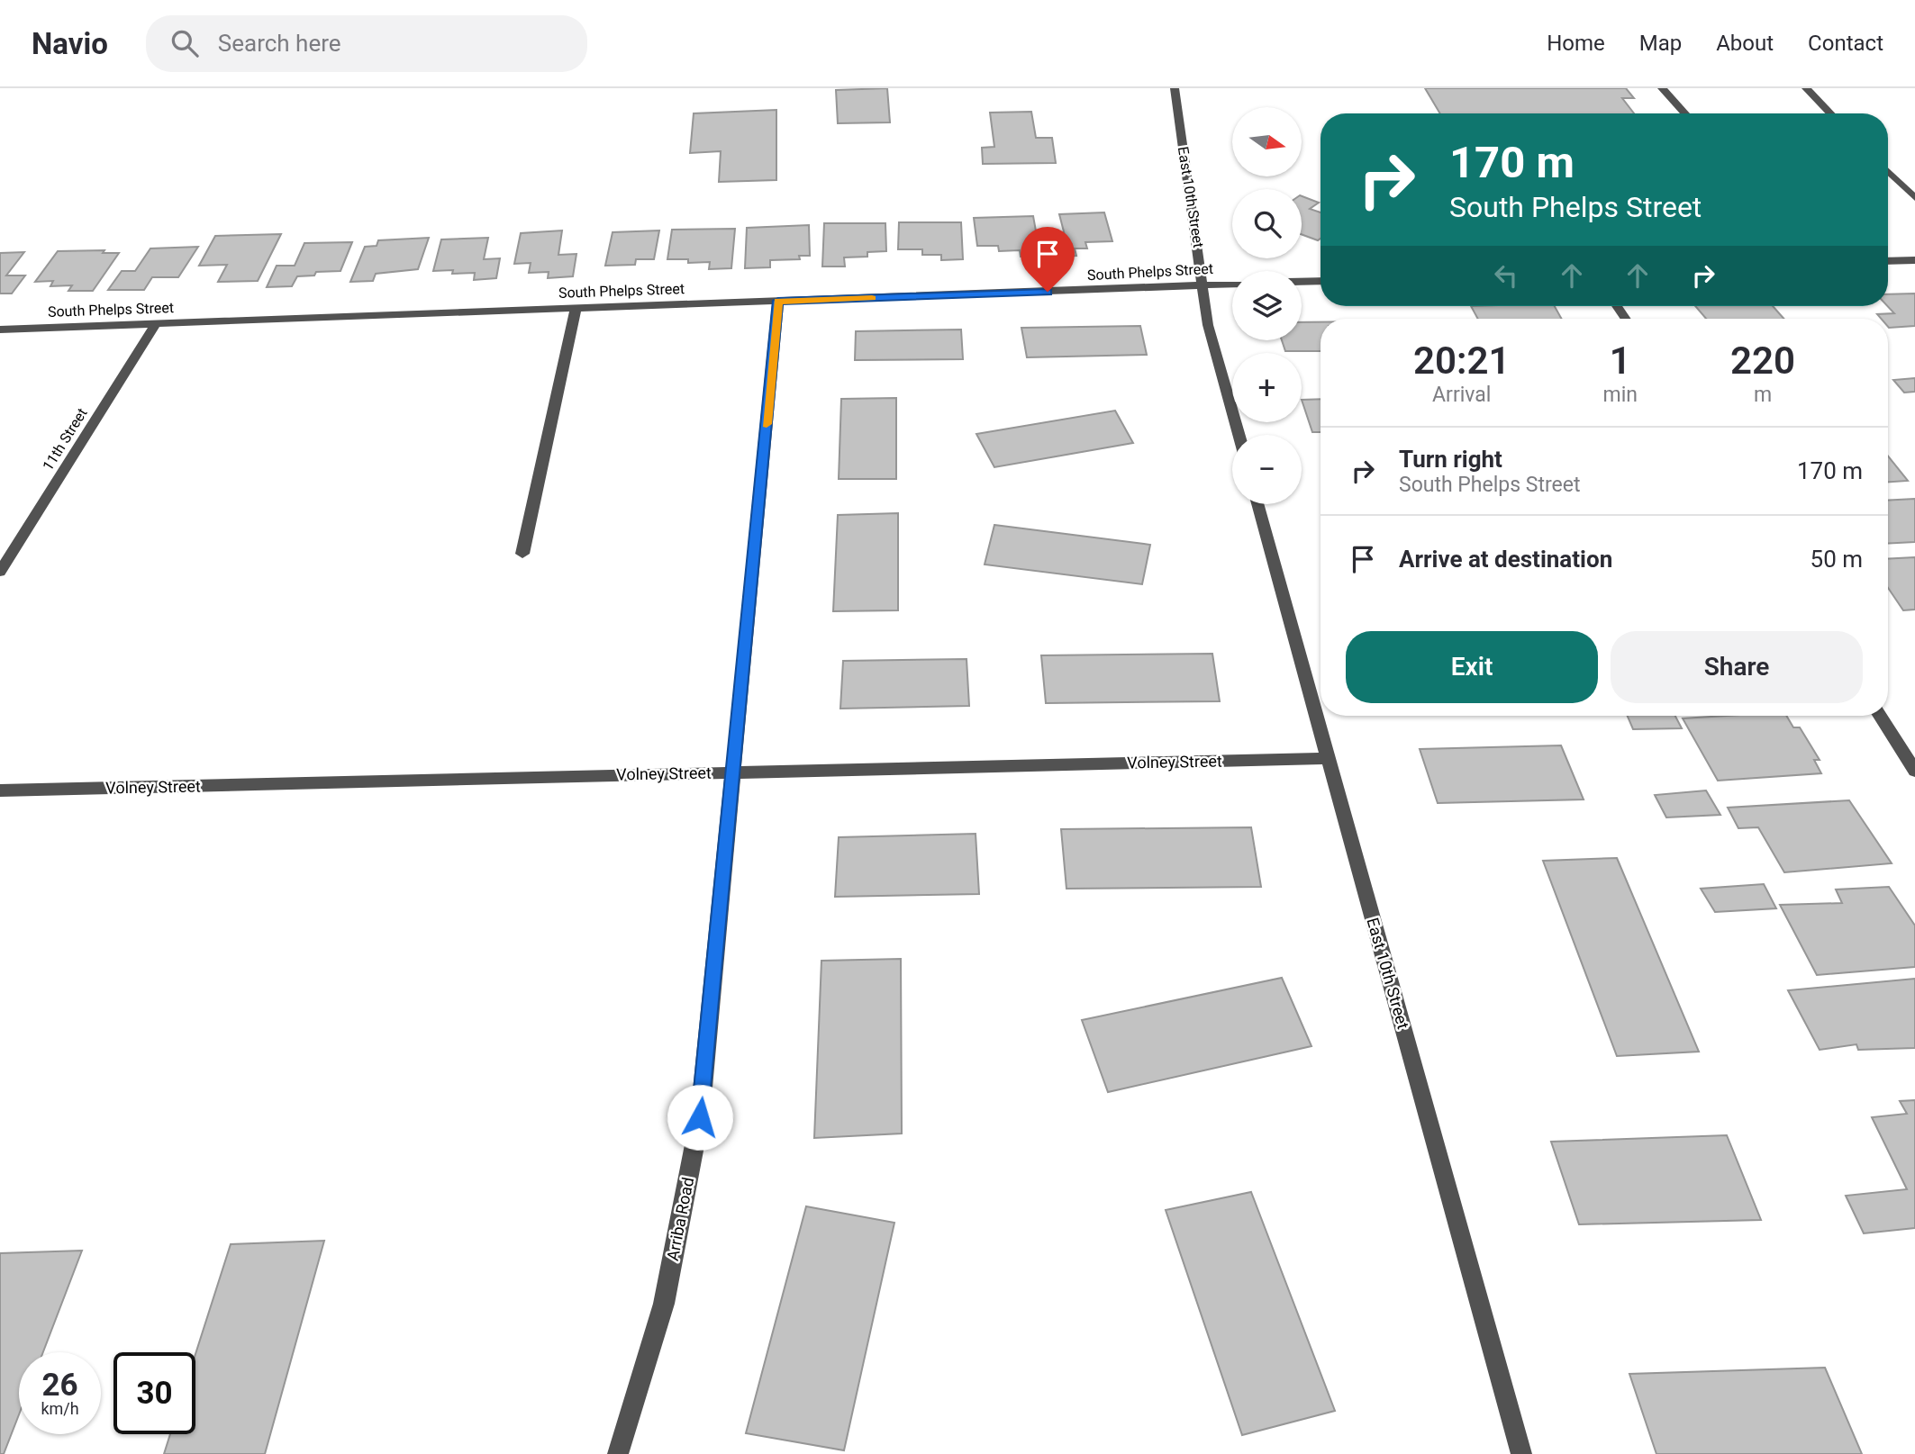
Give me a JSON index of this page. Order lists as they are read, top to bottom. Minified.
{"streets":{"street":["East 10th Street","South Phelps Street","11th Street","Volney Street","Arriba Road"]},"crossings":[["East 10th Street","South Phelps Street"],["East 10th Street","Volney Street"],["South Phelps Street","11th Street"],["South Phelps Street","Arriba Road"],["Volney Street","Arriba Road"]],"north":"right","page":{"header":"Navio","search":"Search here","nav":["Home","Map","About","Contact"],"map_buttons":["+","−"],"turn":["170 m","South Phelps Street"],"eta":["20:21","Arrival","1","min","220","m"],"list":[{"name":"Turn right","note":"South Phelps Street","value":"170 m"},{"name":"Arrive at destination","value":"50 m"}],"buttons":["Exit","Share"],"speed":"26 km/h","limit":"30"}}
